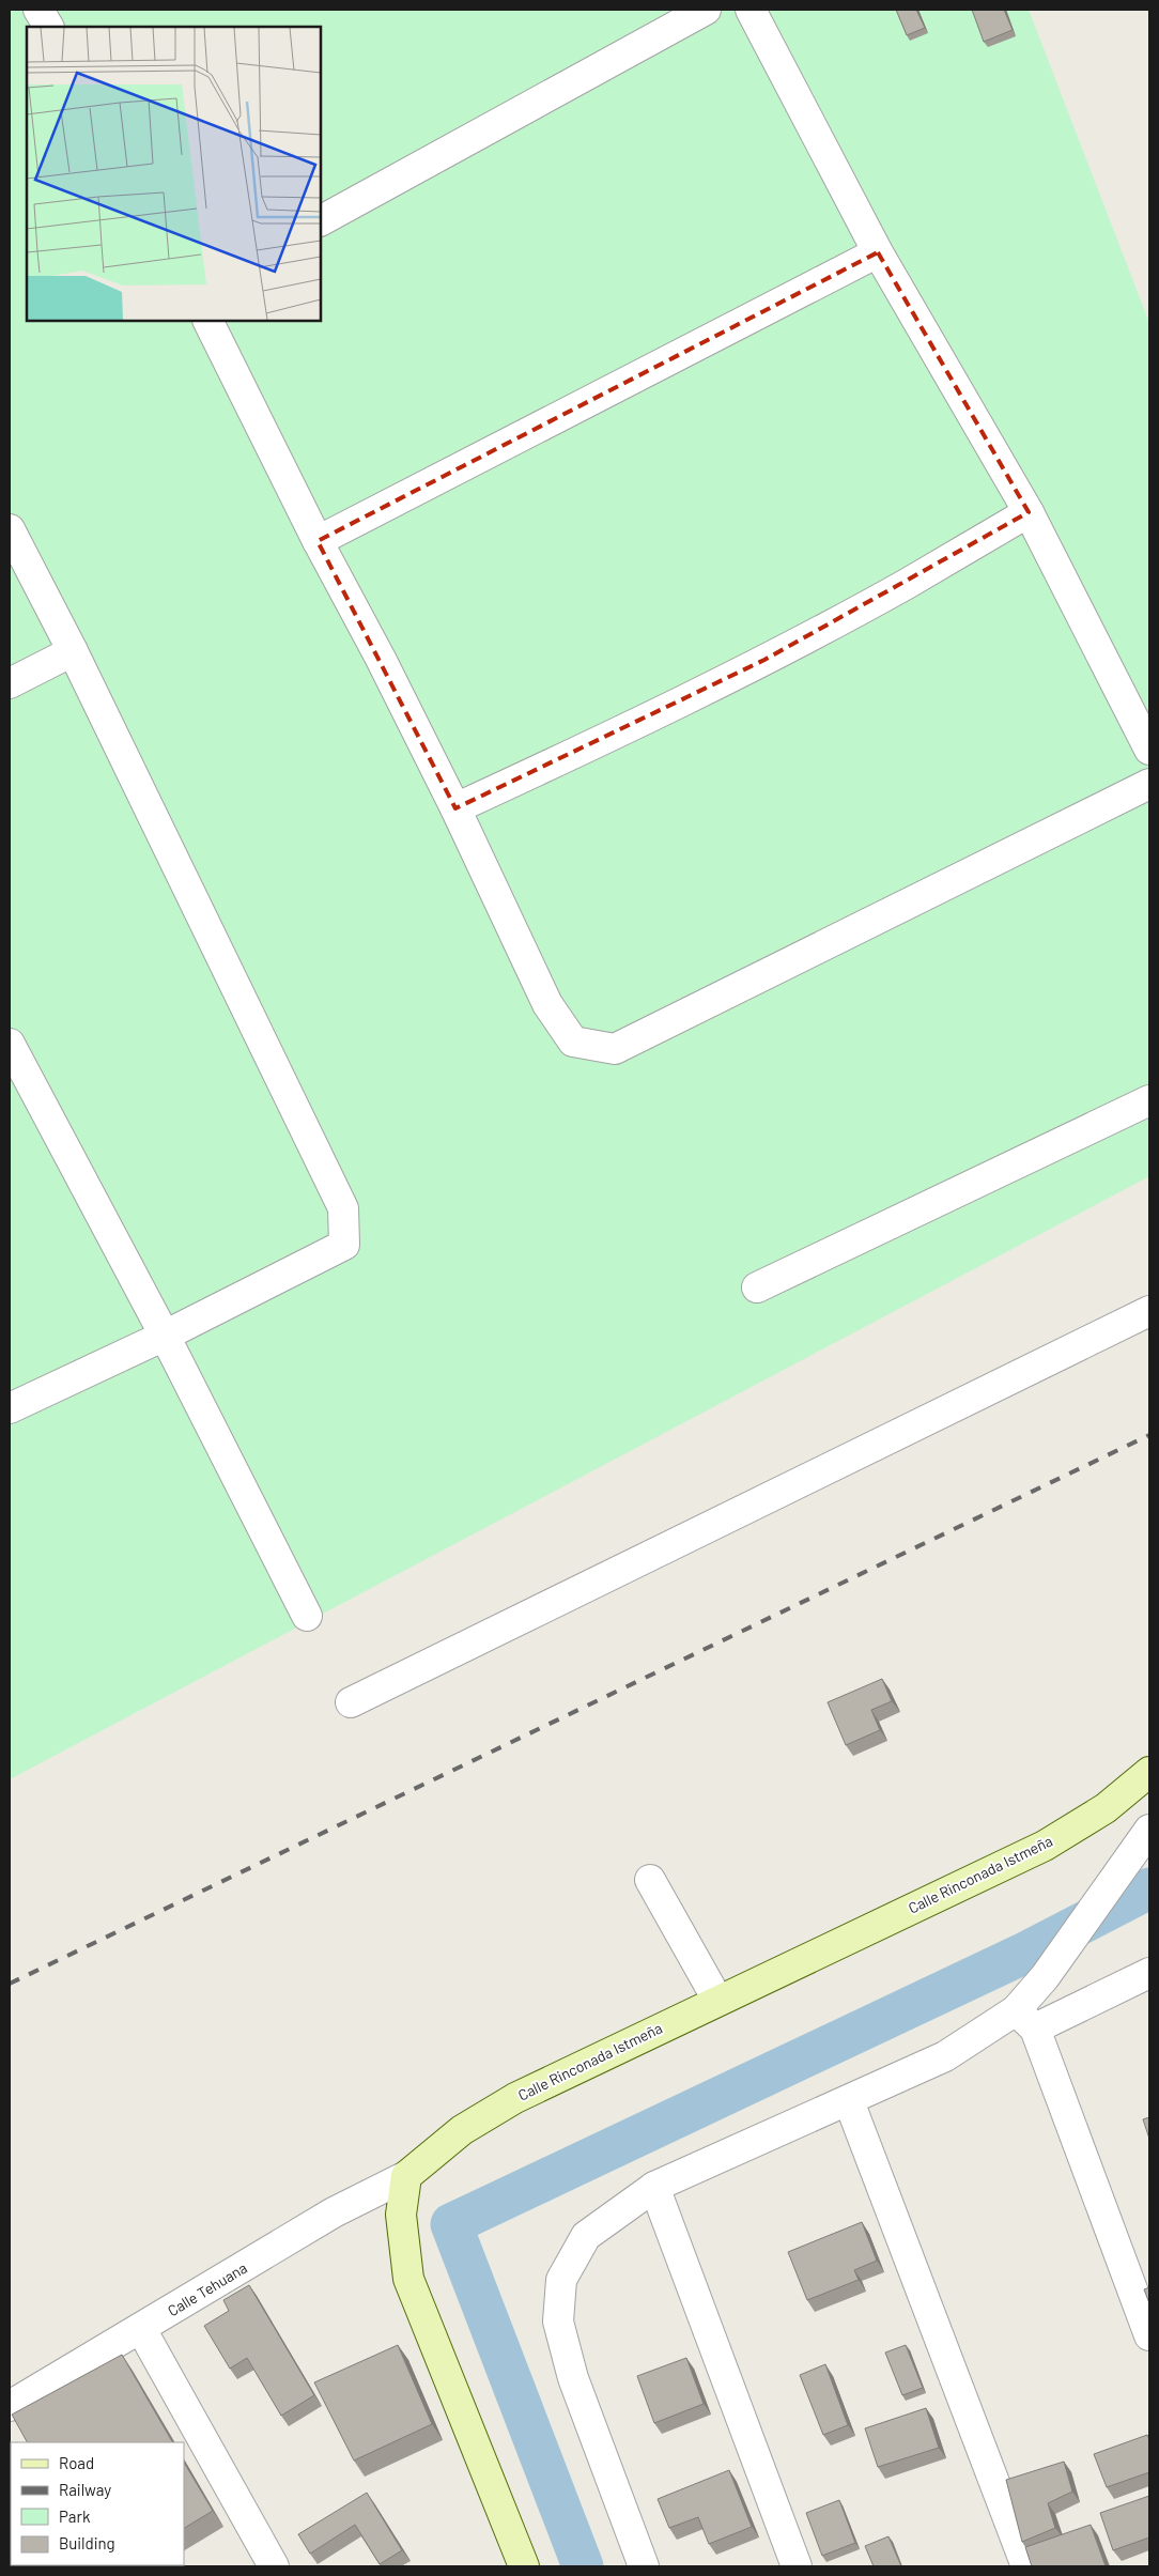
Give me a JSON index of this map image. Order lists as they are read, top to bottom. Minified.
{"streets":{"street":["Calle Rinconada Istmeña","Calle Tehuana"]},"crossings":[["Calle Rinconada Istmeña","Calle Tehuana"]],"legend":["Road","Railway","Park","Building"]}
